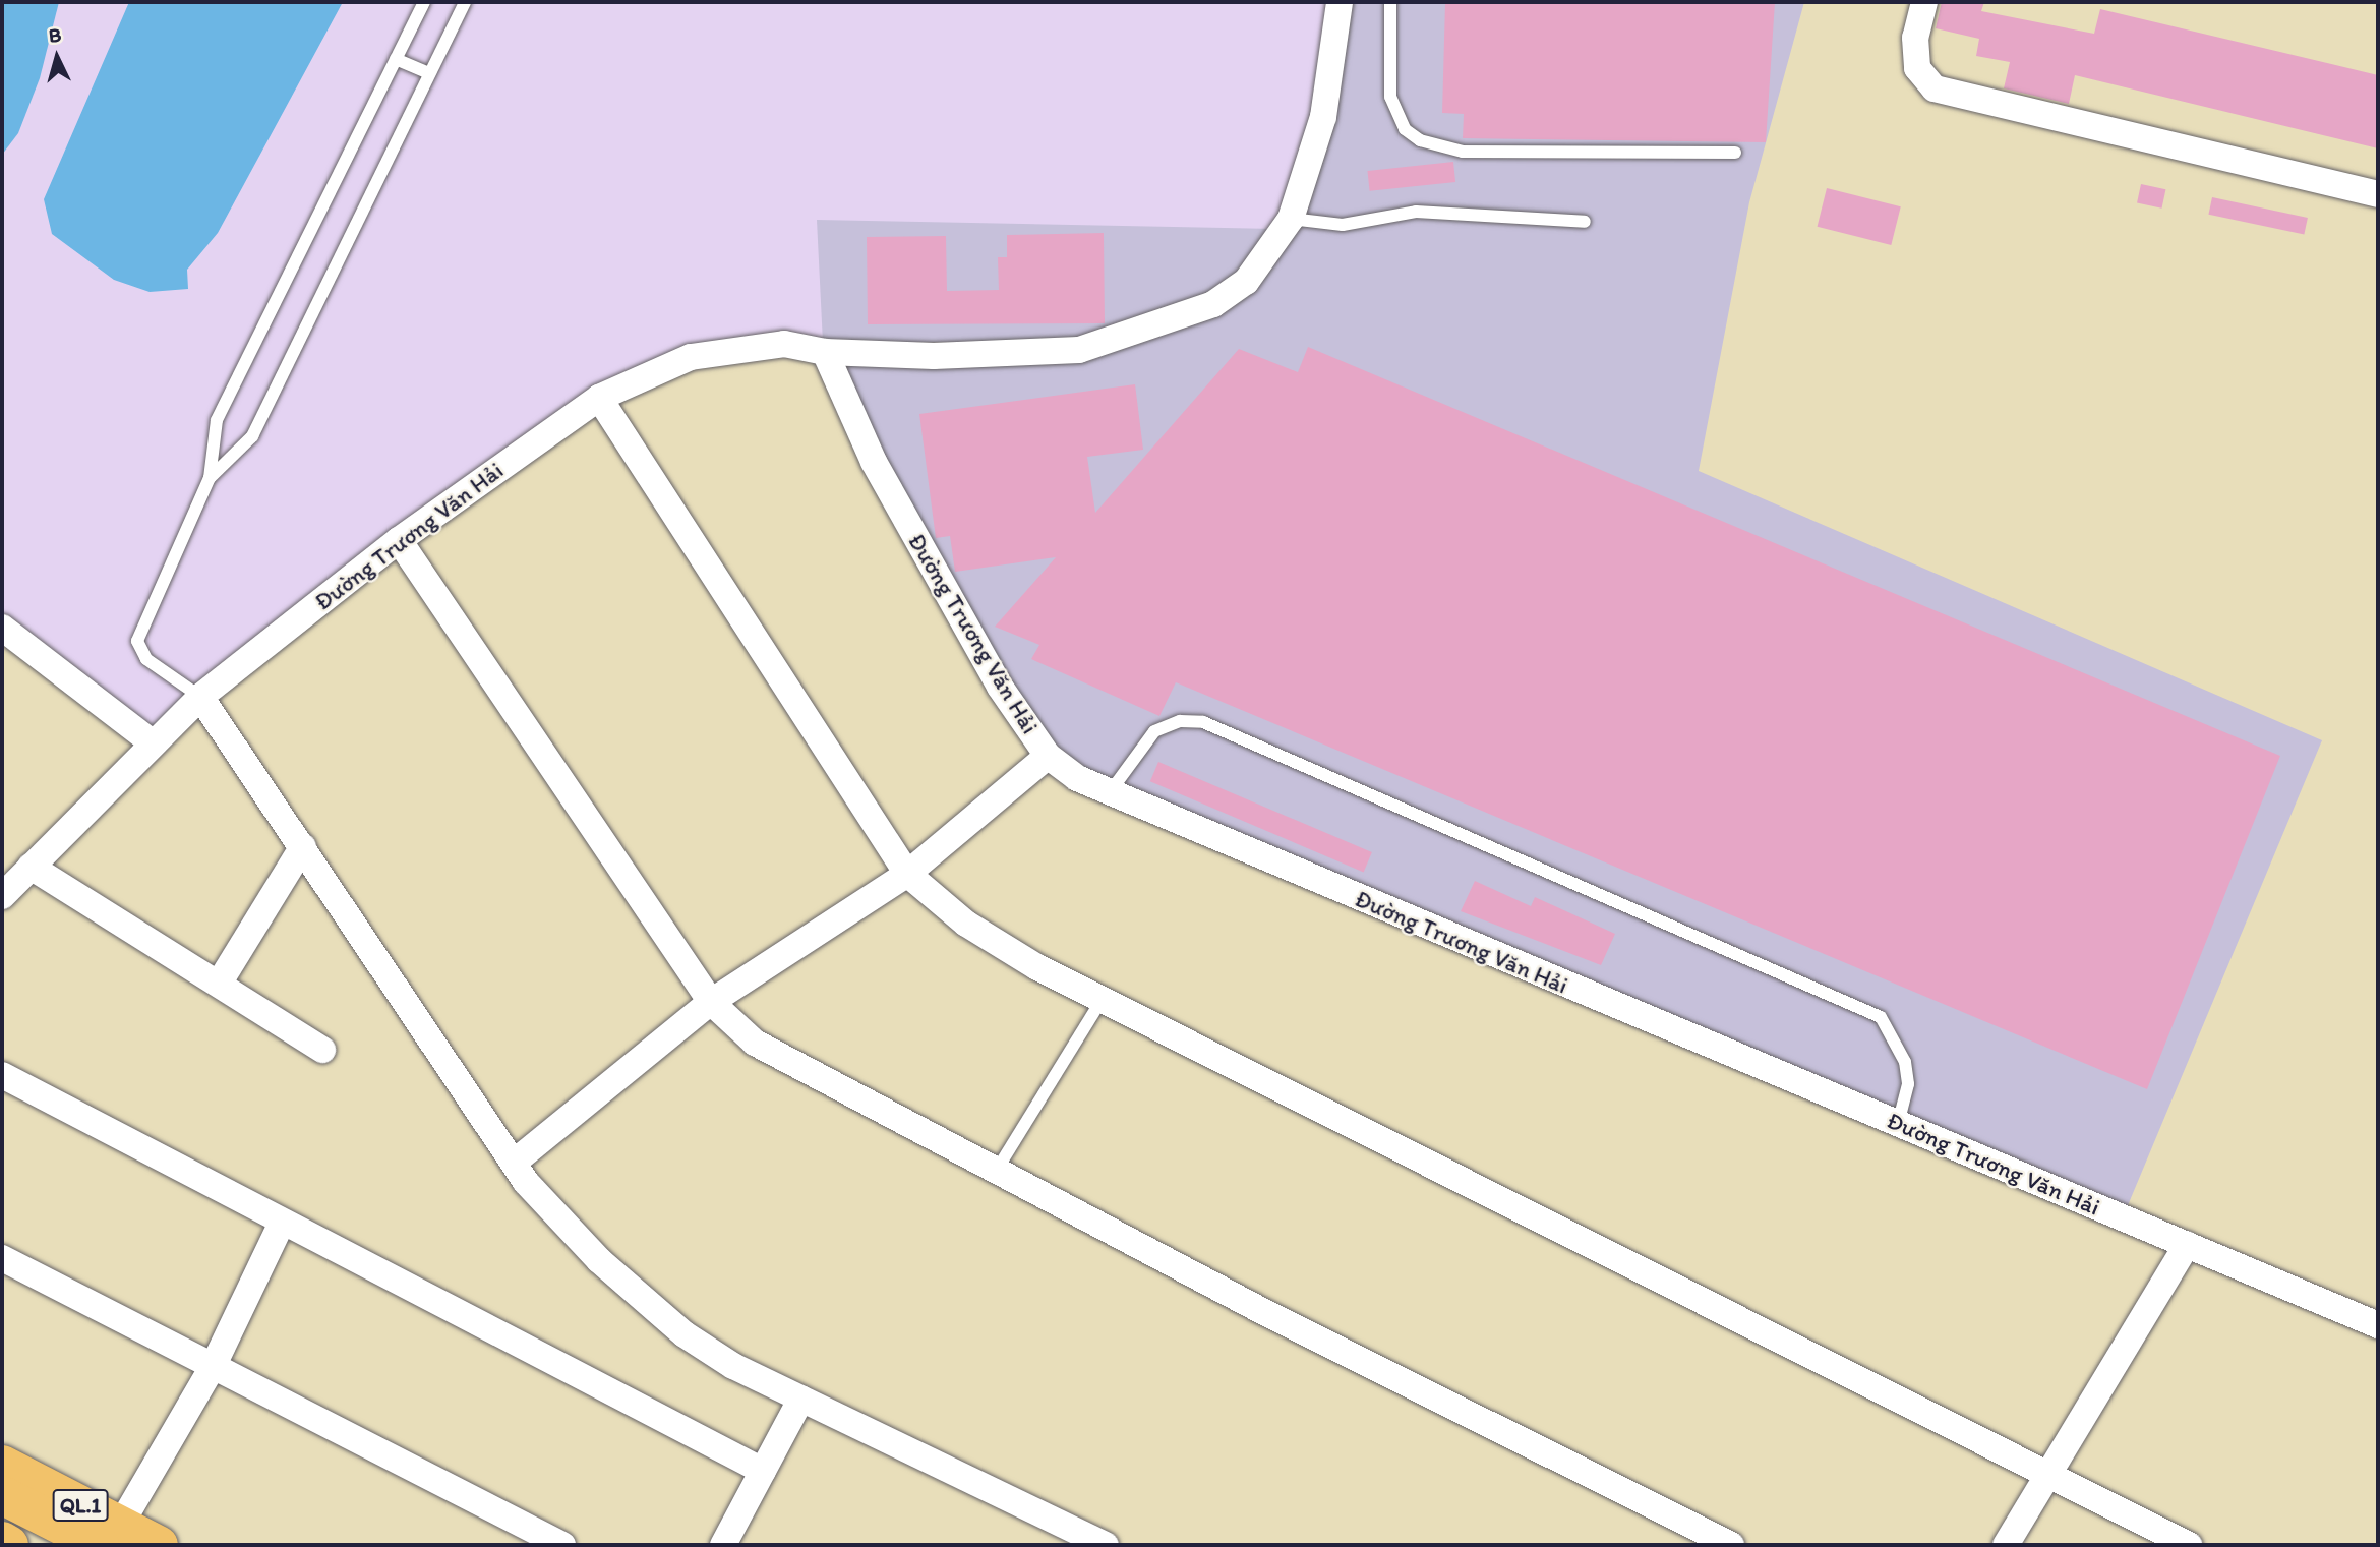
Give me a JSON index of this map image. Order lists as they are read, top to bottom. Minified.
{"streets":{"main road":["QL.1"],"street":["Đường Trương Văn Hải"]},"north":"top"}
